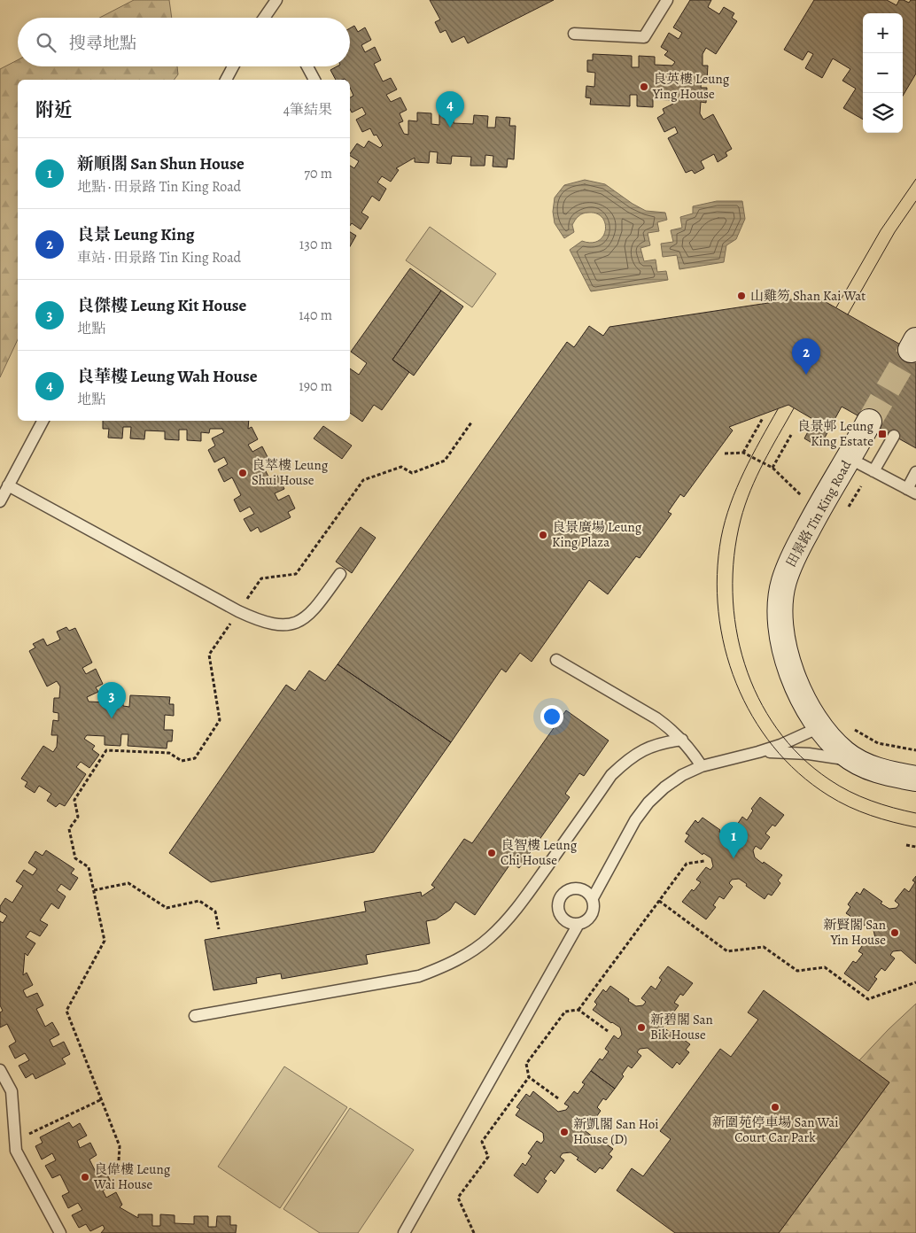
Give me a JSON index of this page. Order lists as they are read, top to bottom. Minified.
{"streets":{"street":["田景路 Tin King Road"]},"places":{"other":["良英樓 Leung Ying House","山雞笏 Shan Kai Wat","良萃樓 Leung Shui House","良景廣場 Leung King Plaza","良智樓 Leung Chi House","新賢閣 San Yin House","新碧閣 San Bik House","新圍苑停車場 San Wai Court Car Park","新凱閣 San Hoi House (D)","良偉樓 Leung Wai House"],"transit":["良景邨 Leung King Estate"]},"page":{"map_buttons":["+","−"],"search":"搜尋地點","heading":["附近","4筆結果"],"pins":["4","2","3","1"],"list":[{"mark":"1","name":"新順閣 San Shun House","note":"地點 · 田景路 Tin King Road","value":"70 m"},{"mark":"2","name":"良景 Leung King","note":"車站 · 田景路 Tin King Road","value":"130 m"},{"mark":"3","name":"良傑樓 Leung Kit House","note":"地點","value":"140 m"},{"mark":"4","name":"良華樓 Leung Wah House","note":"地點","value":"190 m"}]}}
